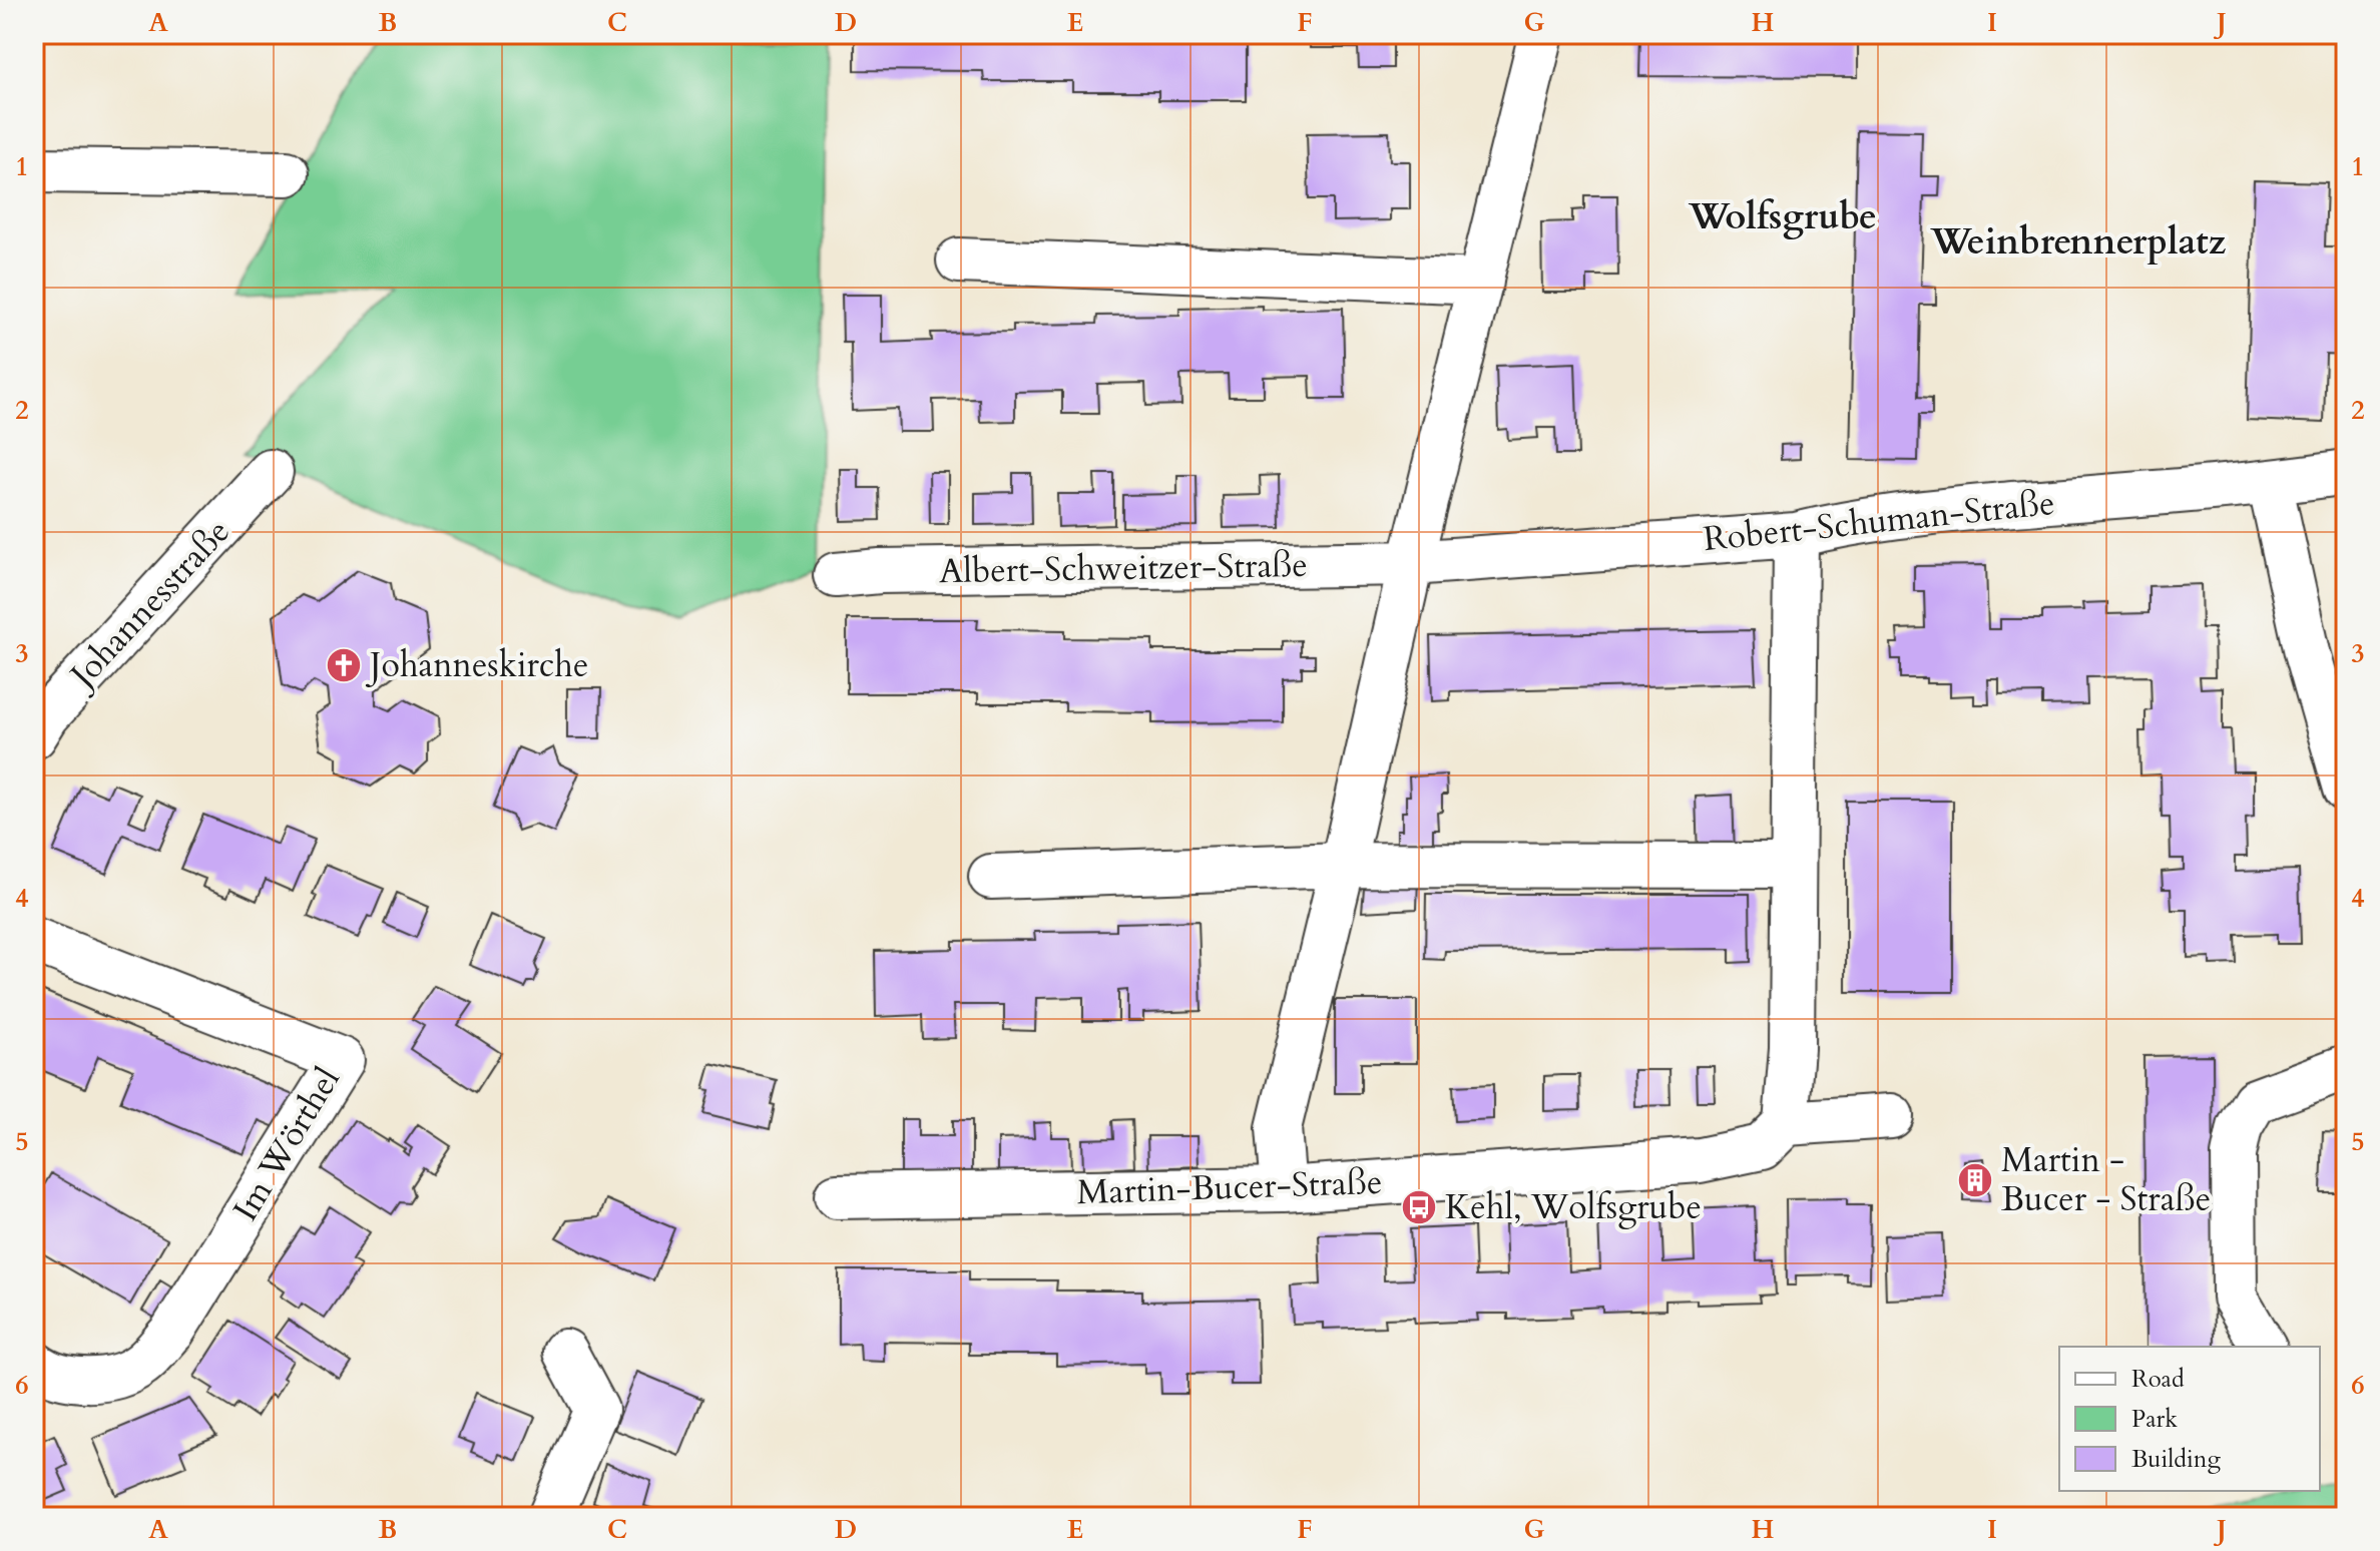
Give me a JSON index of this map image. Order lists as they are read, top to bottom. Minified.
{"streets":{"street":["Robert-Schuman-Straße","Albert-Schweitzer-Straße","Johannesstraße","Im Wörthel","Martin-Bucer-Straße"]},"crossings":[["Robert-Schuman-Straße","Albert-Schweitzer-Straße"]],"districts":["Wolfsgrube","Weinbrennerplatz"],"places":{"church":["Johanneskirche"],"building":["Martin - Bucer - Straße"],"bus stop":["Kehl, Wolfsgrube"]},"legend":["Road","Park","Building"],"grid":{"columns":["A","B","C","D","E","F","G","H","I","J"],"rows":["1","2","3","4","5","6"]}}
